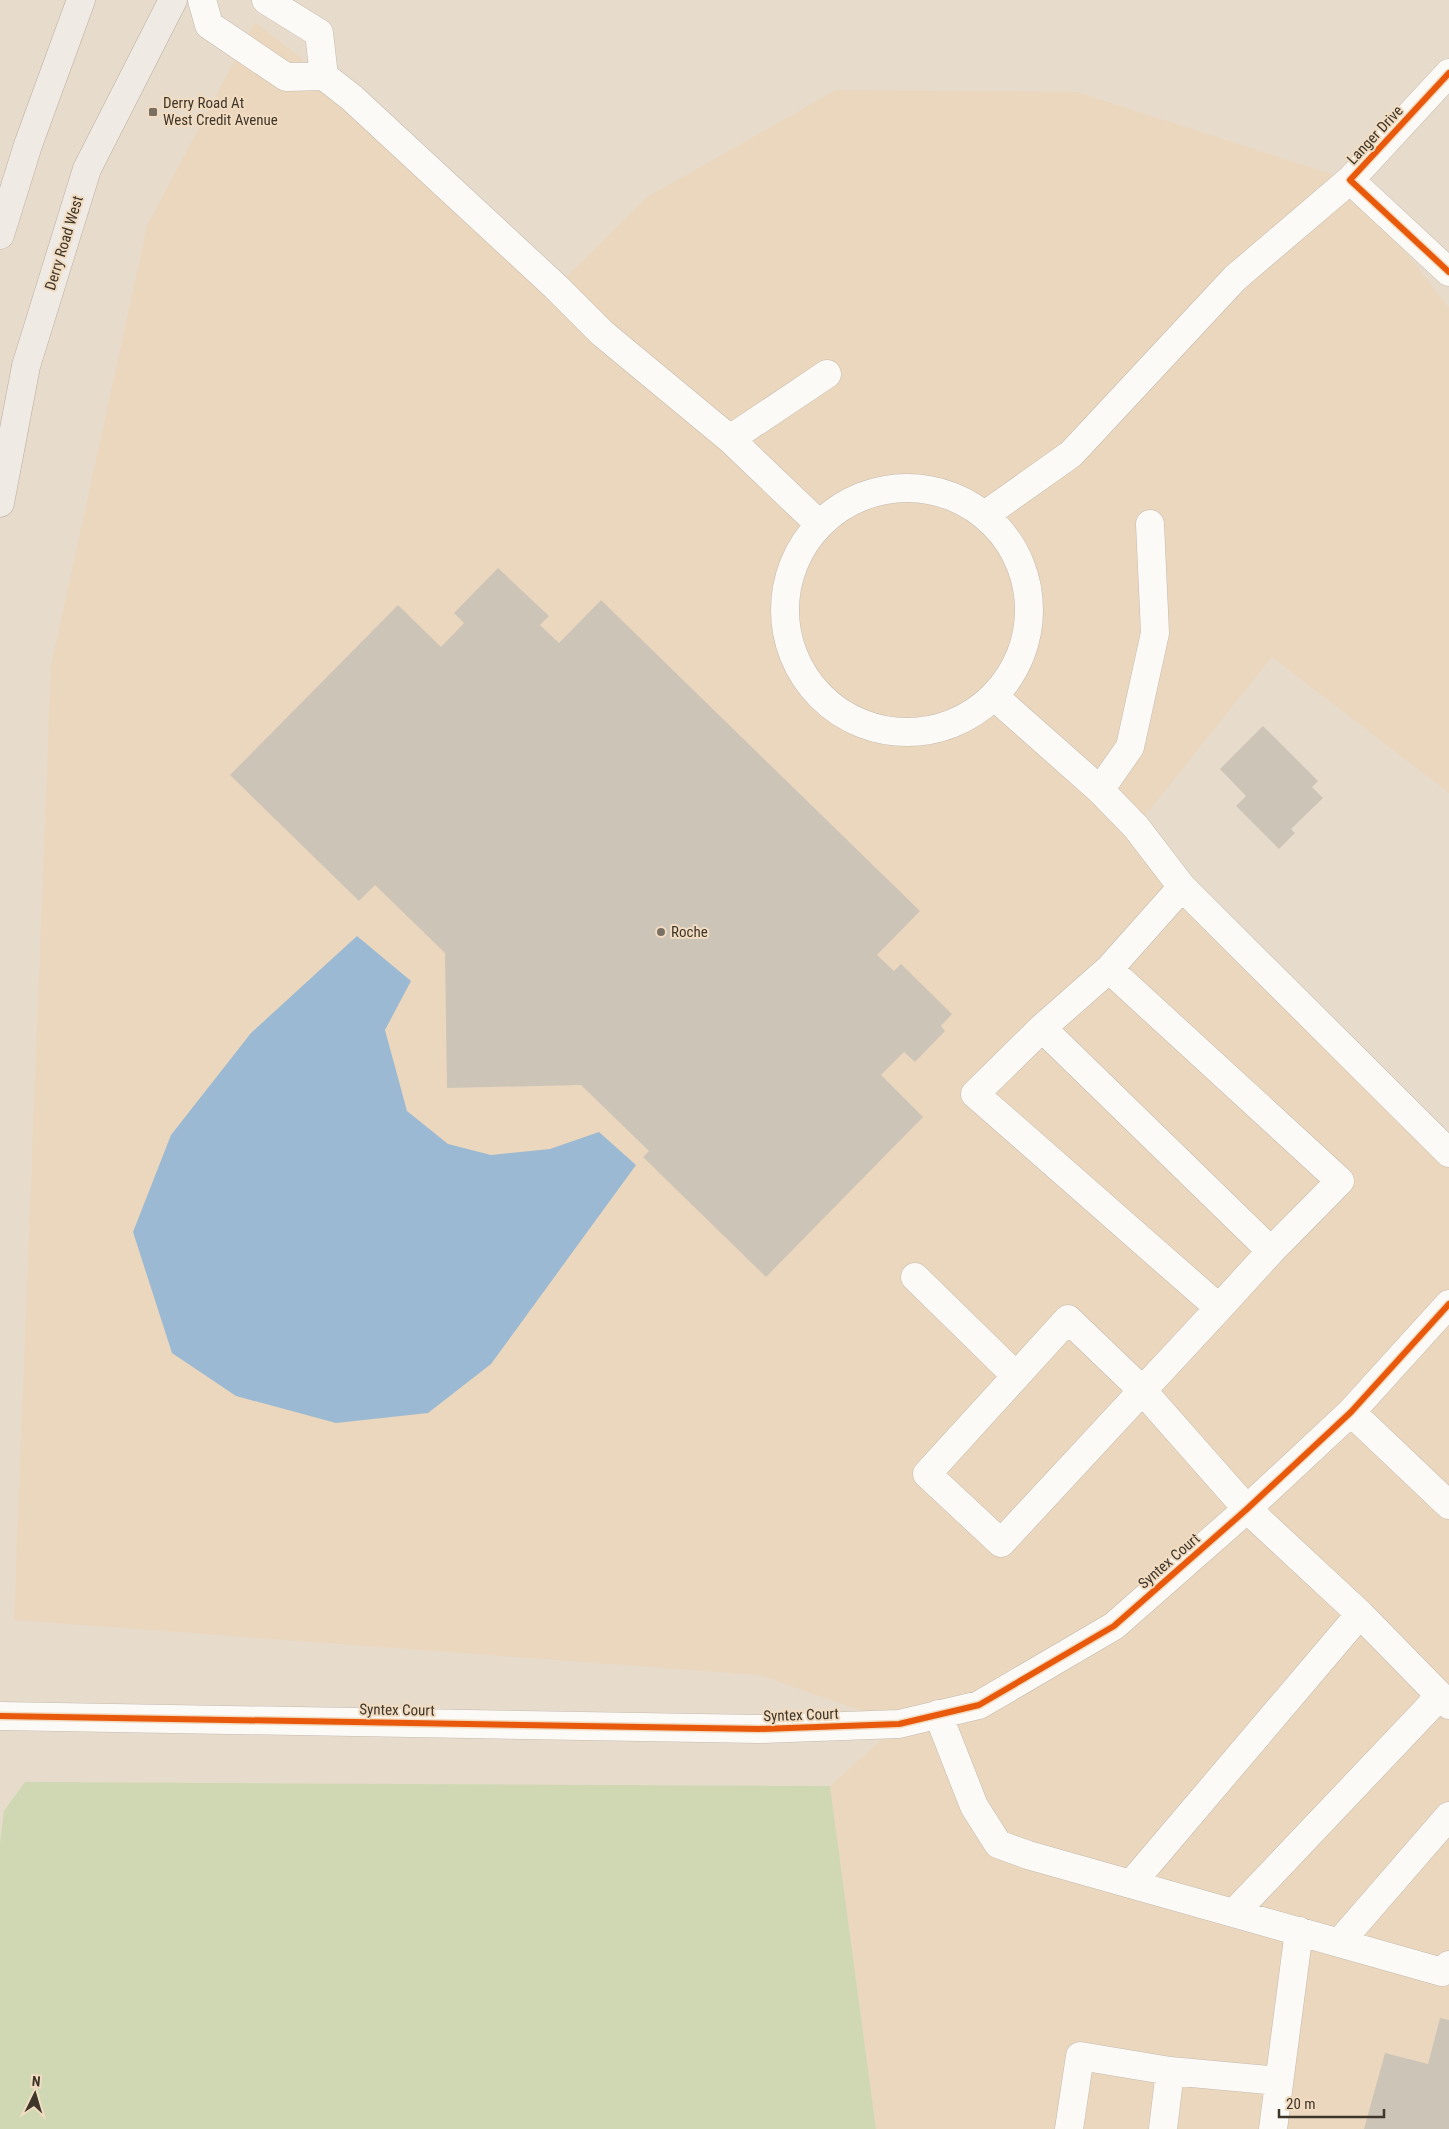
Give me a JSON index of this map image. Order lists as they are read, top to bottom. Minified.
{"streets":{"main road":["Derry Road West"],"street":["Langer Drive","Syntex Court"]},"places":{"transit":["Derry Road At West Credit Avenue"],"other":["Roche"]},"scale_bar":"20 m","north":"top"}
